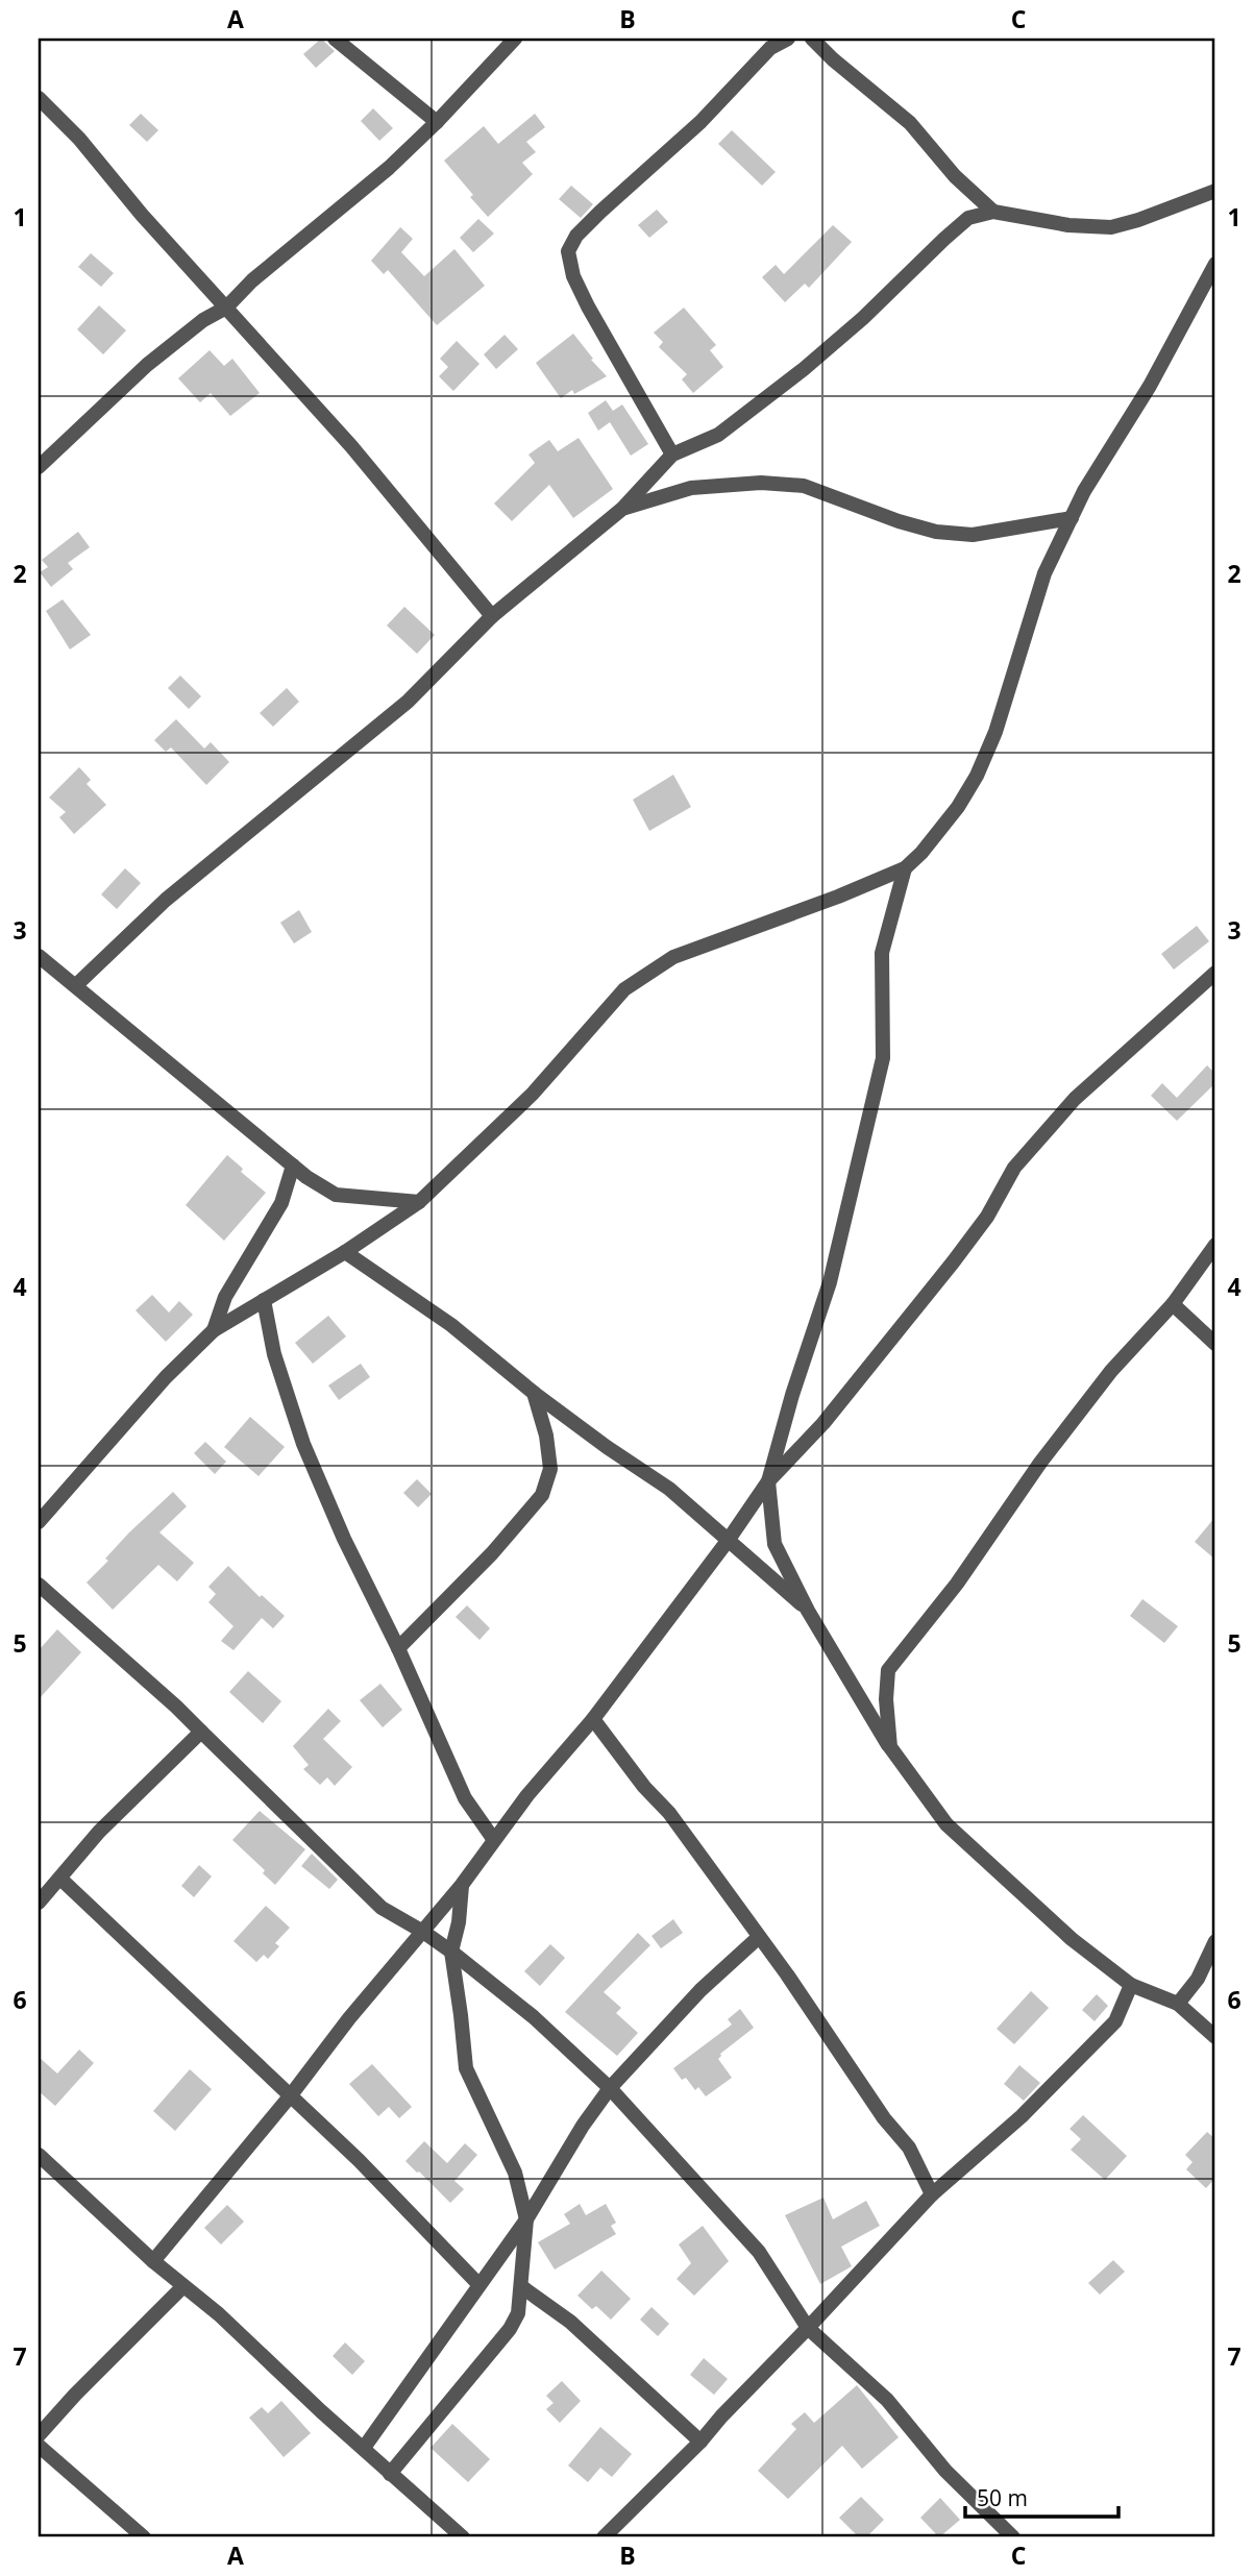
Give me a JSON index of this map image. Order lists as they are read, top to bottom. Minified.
{"scale_bar":"50 m","grid":{"columns":["A","B","C"],"rows":["1","2","3","4","5","6","7"]}}
